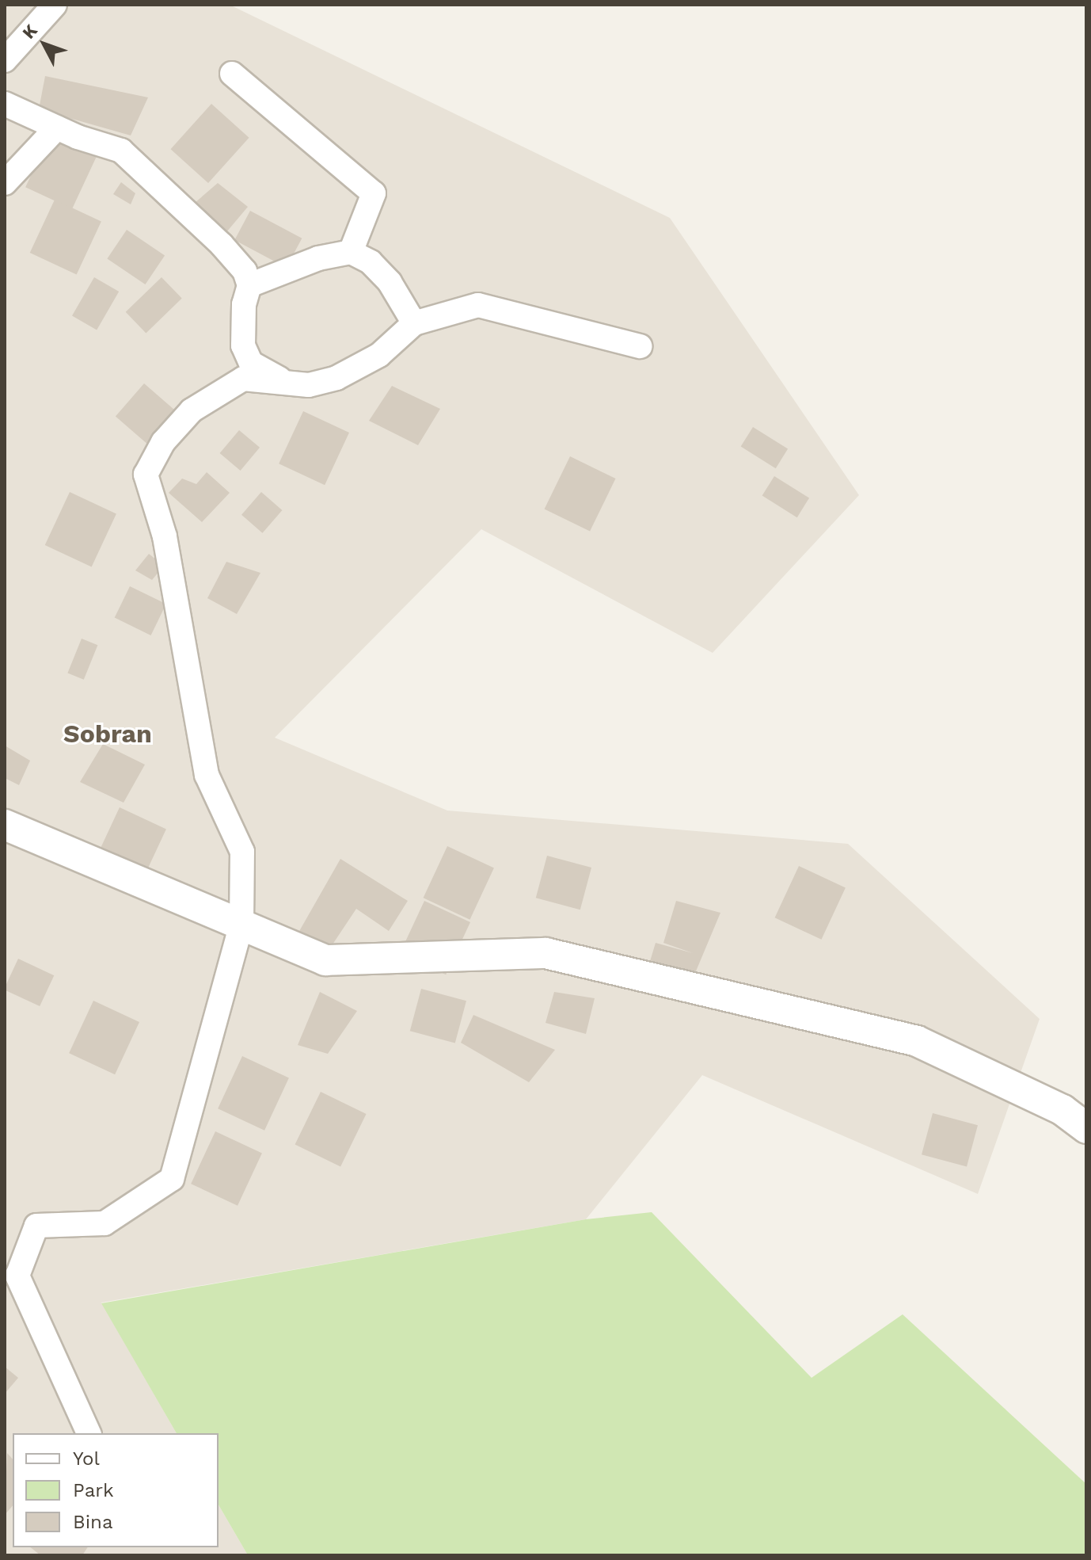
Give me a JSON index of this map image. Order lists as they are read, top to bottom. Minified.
{"districts":["Sobran"],"legend":["Yol","Park","Bina"],"north":"top left"}
